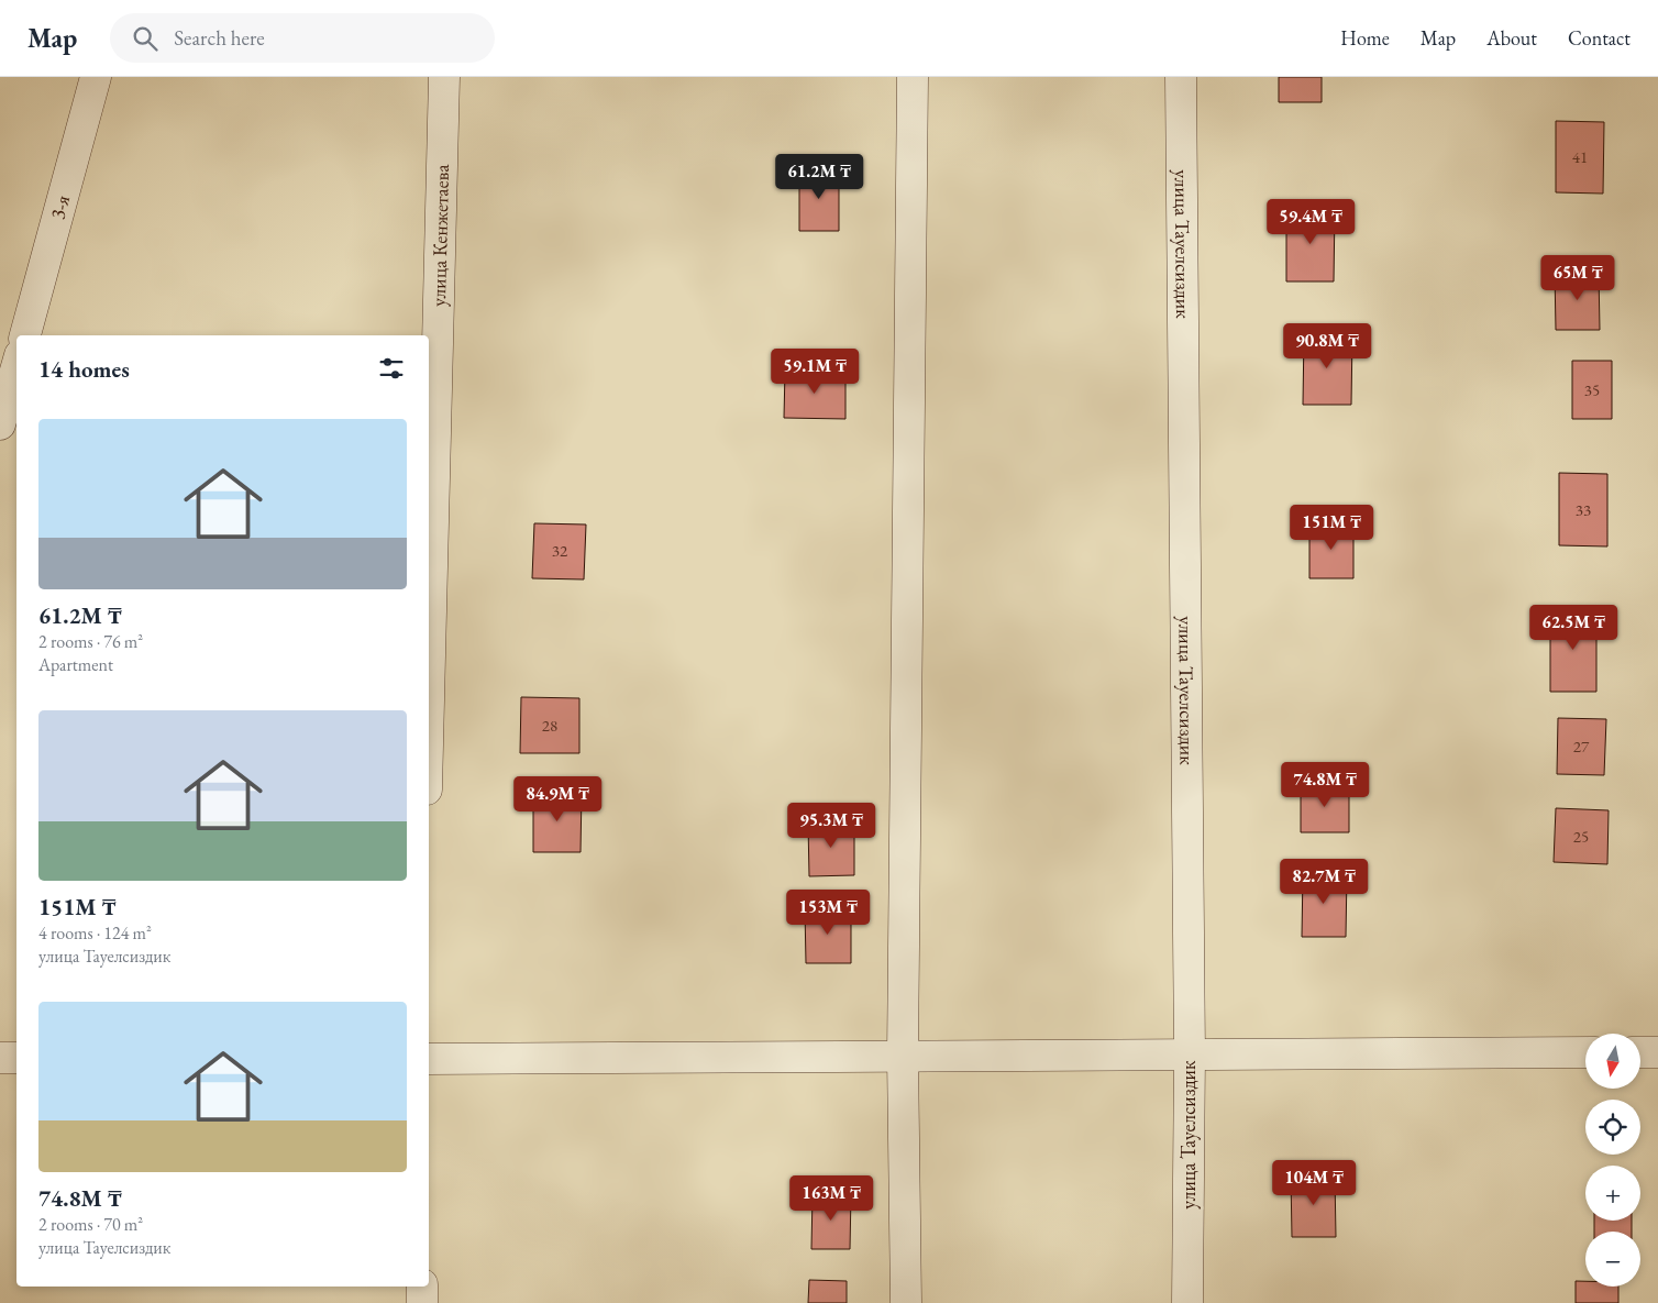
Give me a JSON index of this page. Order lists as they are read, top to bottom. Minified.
{"streets":{"street":["3-я","улица Кенжетаева","улица Тауелсиздик"]},"house_numbers":["41","35","33","32","28","27","25"],"north":"bottom","page":{"header":"Map","search":"Search here","nav":["Home","Map","About","Contact"],"price":["61.2M ₸","59.4M ₸","65M ₸","90.8M ₸","59.1M ₸","151M ₸","62.5M ₸","74.8M ₸","84.9M ₸","95.3M ₸","82.7M ₸","153M ₸","104M ₸","163M ₸"],"heading":"14 homes","list":[{"name":"61.2M ₸","note":"2 rooms · 76 m² · Apartment"},{"name":"151M ₸","note":"4 rooms · 124 m² · улица Тауелсиздик"},{"name":"74.8M ₸","note":"2 rooms · 70 m² · улица Тауелсиздик"}],"map_buttons":["+","−"]}}
